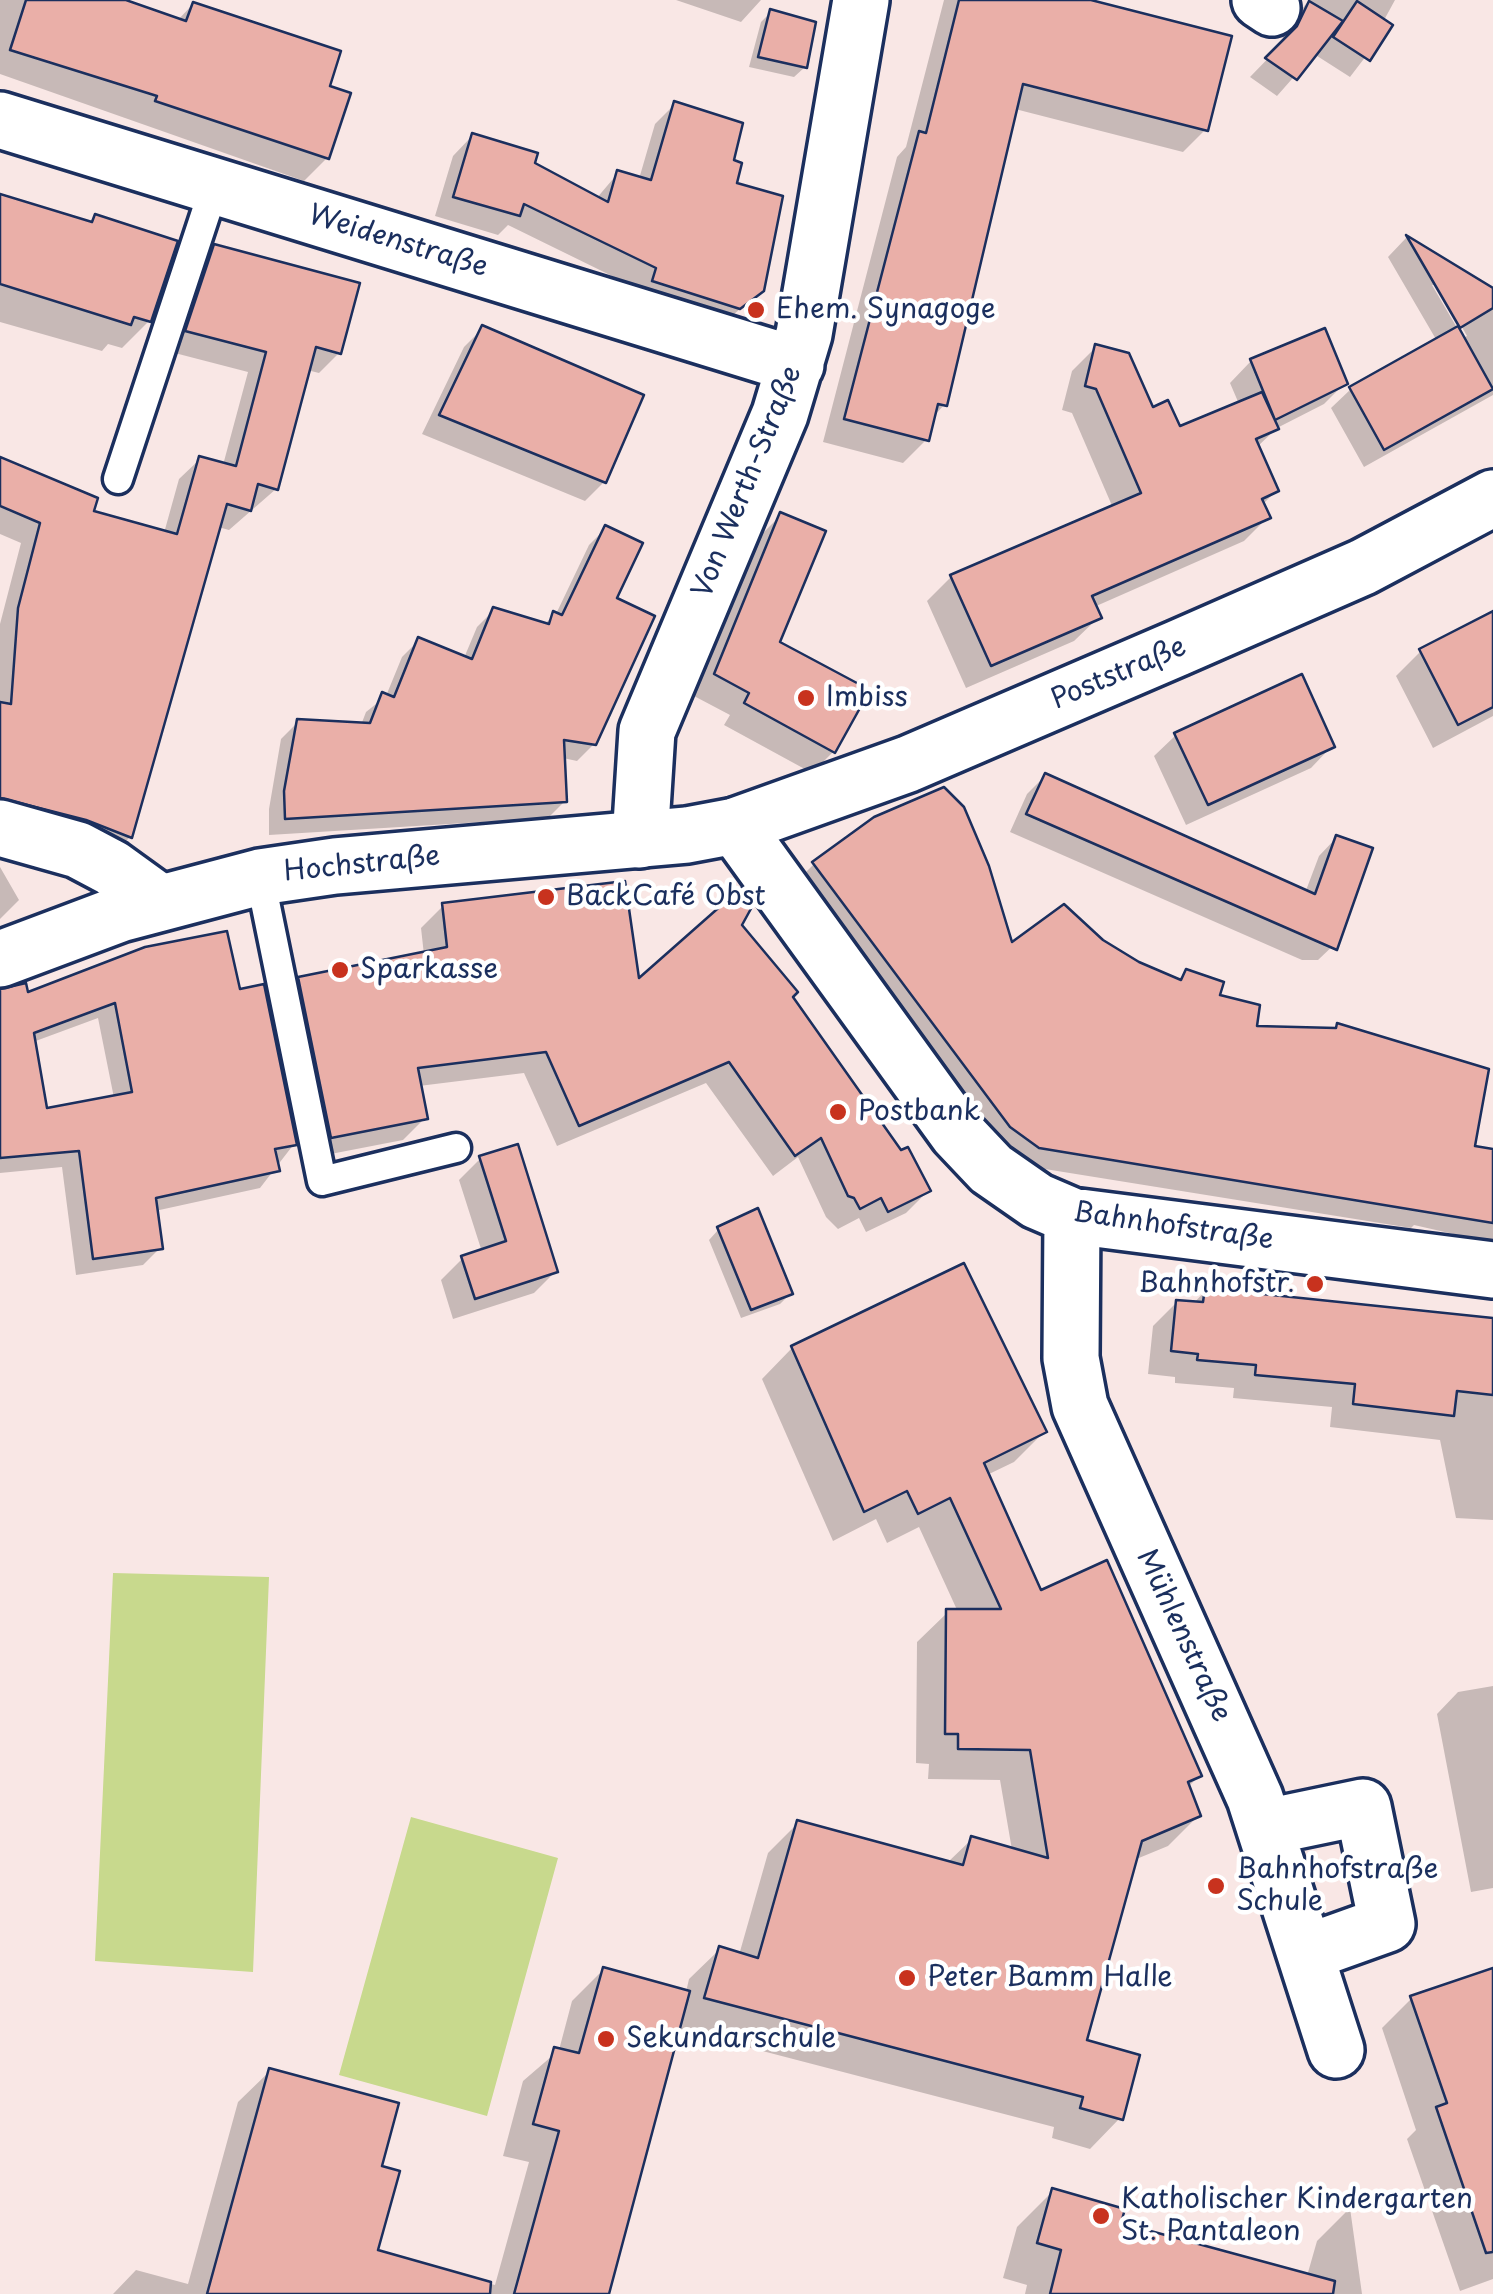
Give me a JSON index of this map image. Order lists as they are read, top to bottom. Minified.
{"streets":{"street":["Weidenstraße","Von Werth-Straße","Poststraße","Hochstraße","Bahnhofstraße","Mühlenstraße"]},"crossings":[["Weidenstraße","Von Werth-Straße"],["Von Werth-Straße","Hochstraße"],["Poststraße","Hochstraße"],["Poststraße","Bahnhofstraße"],["Hochstraße","Bahnhofstraße"],["Bahnhofstraße","Mühlenstraße"]],"places":["Ehem. Synagoge","Imbiss","BackCafé Obst","Sparkasse","Postbank","Bahnhofstr.","Bahnhofstraße Schule","Peter Bamm Halle","Sekundarschule","Katholischer Kindergarten St. Pantaleon"]}
